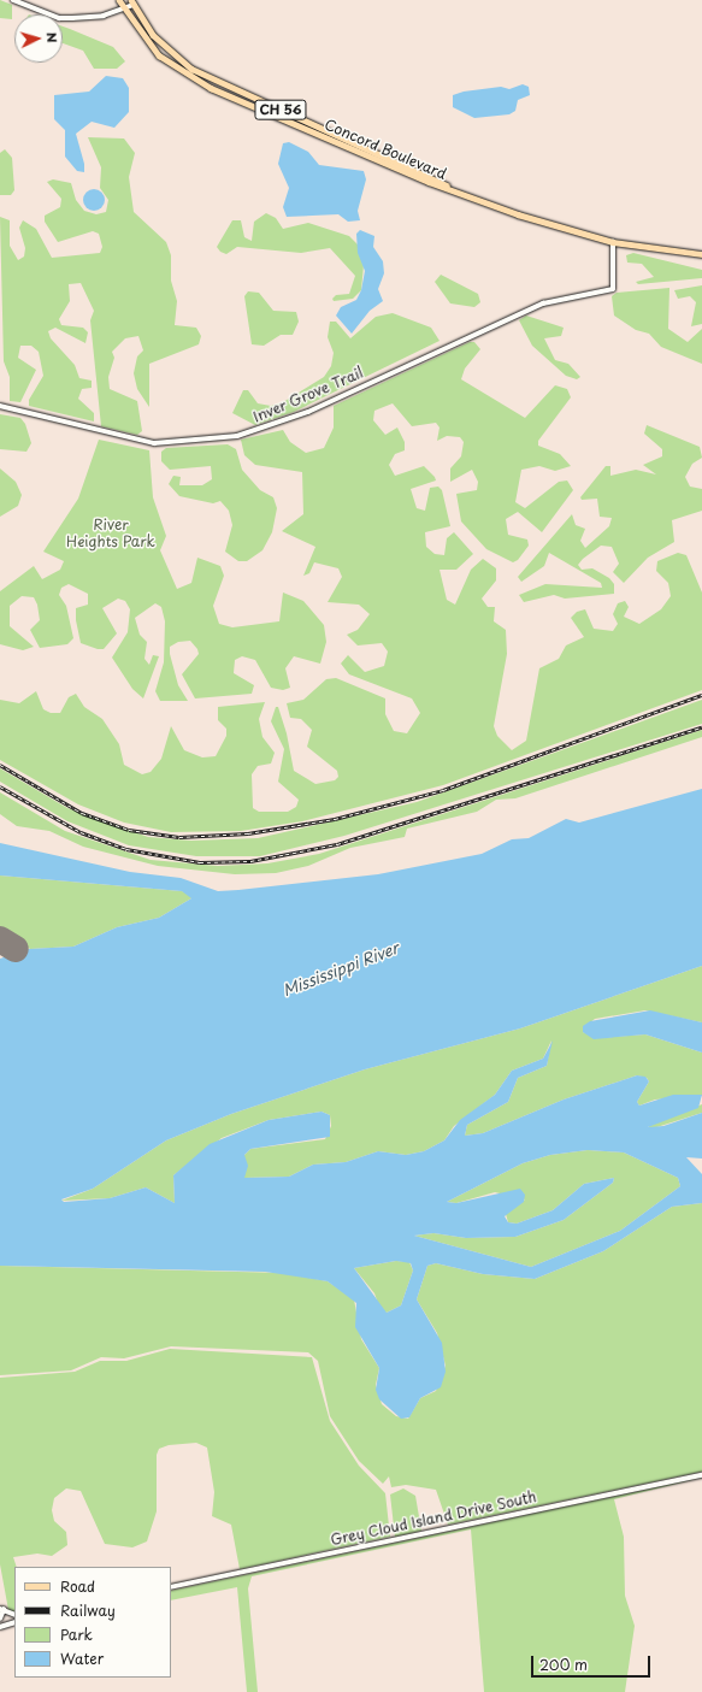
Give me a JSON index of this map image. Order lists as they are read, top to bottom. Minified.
{"streets":{"main road":["CH 56","Concord Boulevard"],"street":["Inver Grove Trail","Grey Cloud Island Drive South"]},"crossings":[["CH 56","Concord Boulevard"],["CH 56","Inver Grove Trail"]],"water":["Mississippi River"],"parks":["River Heights Park"],"legend":["Road","Railway","Park","Water"],"scale_bar":"200 m","north":"right"}
